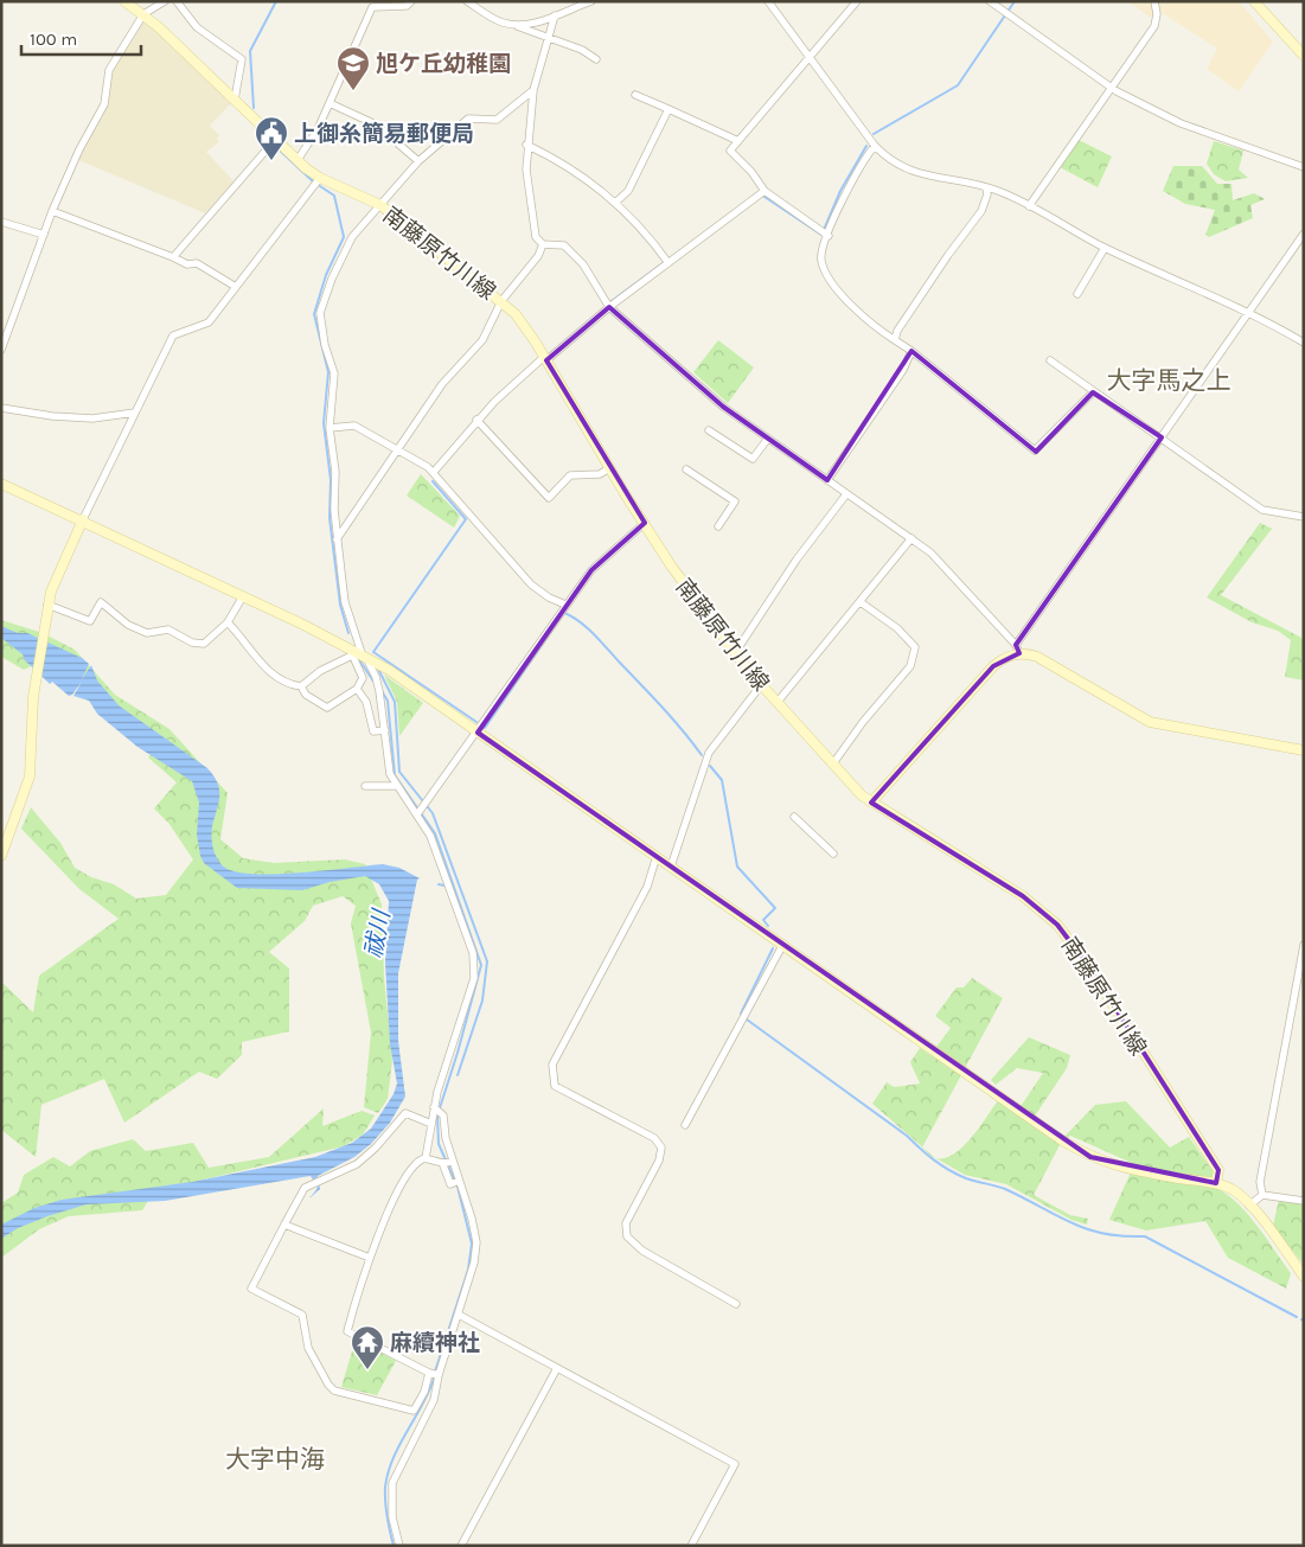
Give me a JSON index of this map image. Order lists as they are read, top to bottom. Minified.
{"streets":{"street":["南藤原竹川線"]},"districts":["大字馬之上","大字中海"],"water":["祓川"],"places":{"school or university":["旭ケ丘幼稚園"],"public building":["上御糸簡易郵便局"],"temple":["麻續神社"]},"scale_bar":"100 m"}
